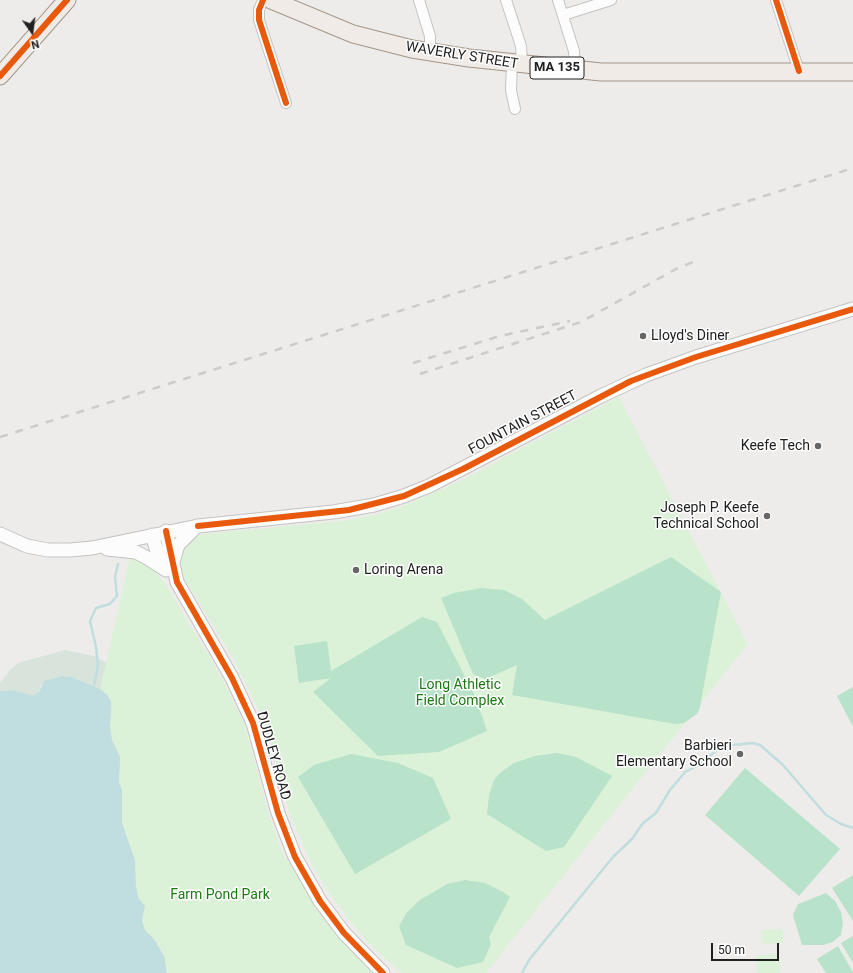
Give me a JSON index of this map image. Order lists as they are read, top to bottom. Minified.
{"streets":{"main road":["WAVERLY STREET","MA 135"],"street":["FOUNTAIN STREET","DUDLEY ROAD"]},"crossings":[["FOUNTAIN STREET","DUDLEY ROAD"]],"parks":["Long Athletic Field Complex","Farm Pond Park"],"places":["Lloyd's Diner","Keefe Tech","Joseph P. Keefe Technical School","Loring Arena","Barbieri Elementary School"],"scale_bar":"50 m","north":"bottom"}
